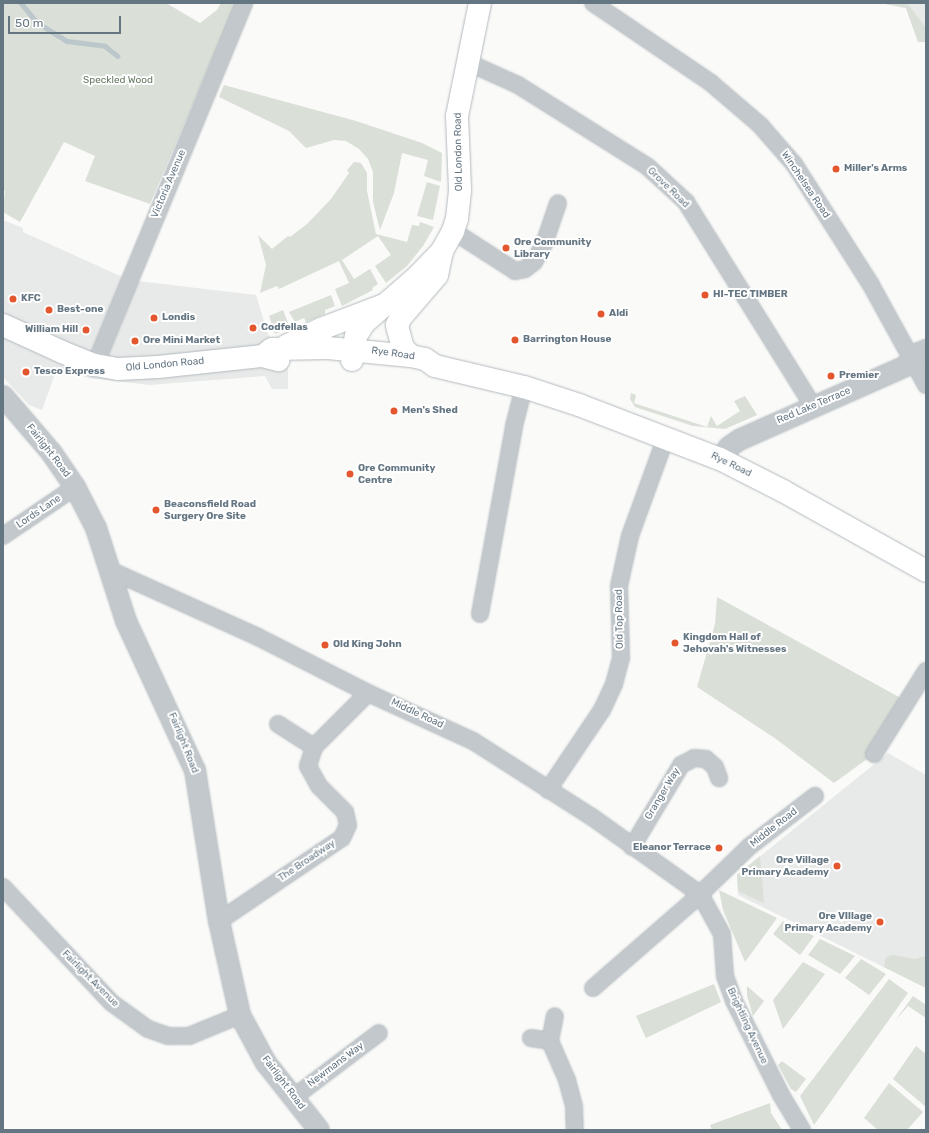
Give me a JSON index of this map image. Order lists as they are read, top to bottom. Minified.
{"streets":{"main road":["Old London Road","Rye Road"],"street":["Victoria Avenue","Winchelsea Road","Grove Road","Red Lake Terrace","Fairlight Road","Lords Lane","Old Top Road","Middle Road","Granger Way","The Broadway","Fairlight Avenue","Brightling Avenue","Newmans Way"]},"crossings":[["Old London Road","Victoria Avenue"],["Old London Road","Grove Road"],["Old London Road","Rye Road"],["Winchelsea Road","Red Lake Terrace"],["Grove Road","Red Lake Terrace"],["Rye Road","Red Lake Terrace"],["Rye Road","Old Top Road"],["Fairlight Road","Lords Lane"],["Fairlight Road","Middle Road"],["Fairlight Road","The Broadway"],["Fairlight Road","Fairlight Avenue"],["Fairlight Road","Newmans Way"],["Old Top Road","Middle Road"],["Middle Road","Granger Way"],["Middle Road","The Broadway"],["Middle Road","Brightling Avenue"]],"parks":["Speckled Wood"],"places":["Miller's Arms","Ore Community Library","HI-TEC TIMBER","KFC","Best-one","Aldi","Londis","Codfellas","William Hill","Barrington House","Ore Mini Market","Tesco Express","Premier","Men's Shed","Ore Community Centre","Beaconsfield Road Surgery Ore Site","Kingdom Hall of Jehovah's Witnesses","Old King John","Eleanor Terrace","Ore Village Primary Academy","Ore VIllage Primary Academy"],"scale_bar":"50 m"}
